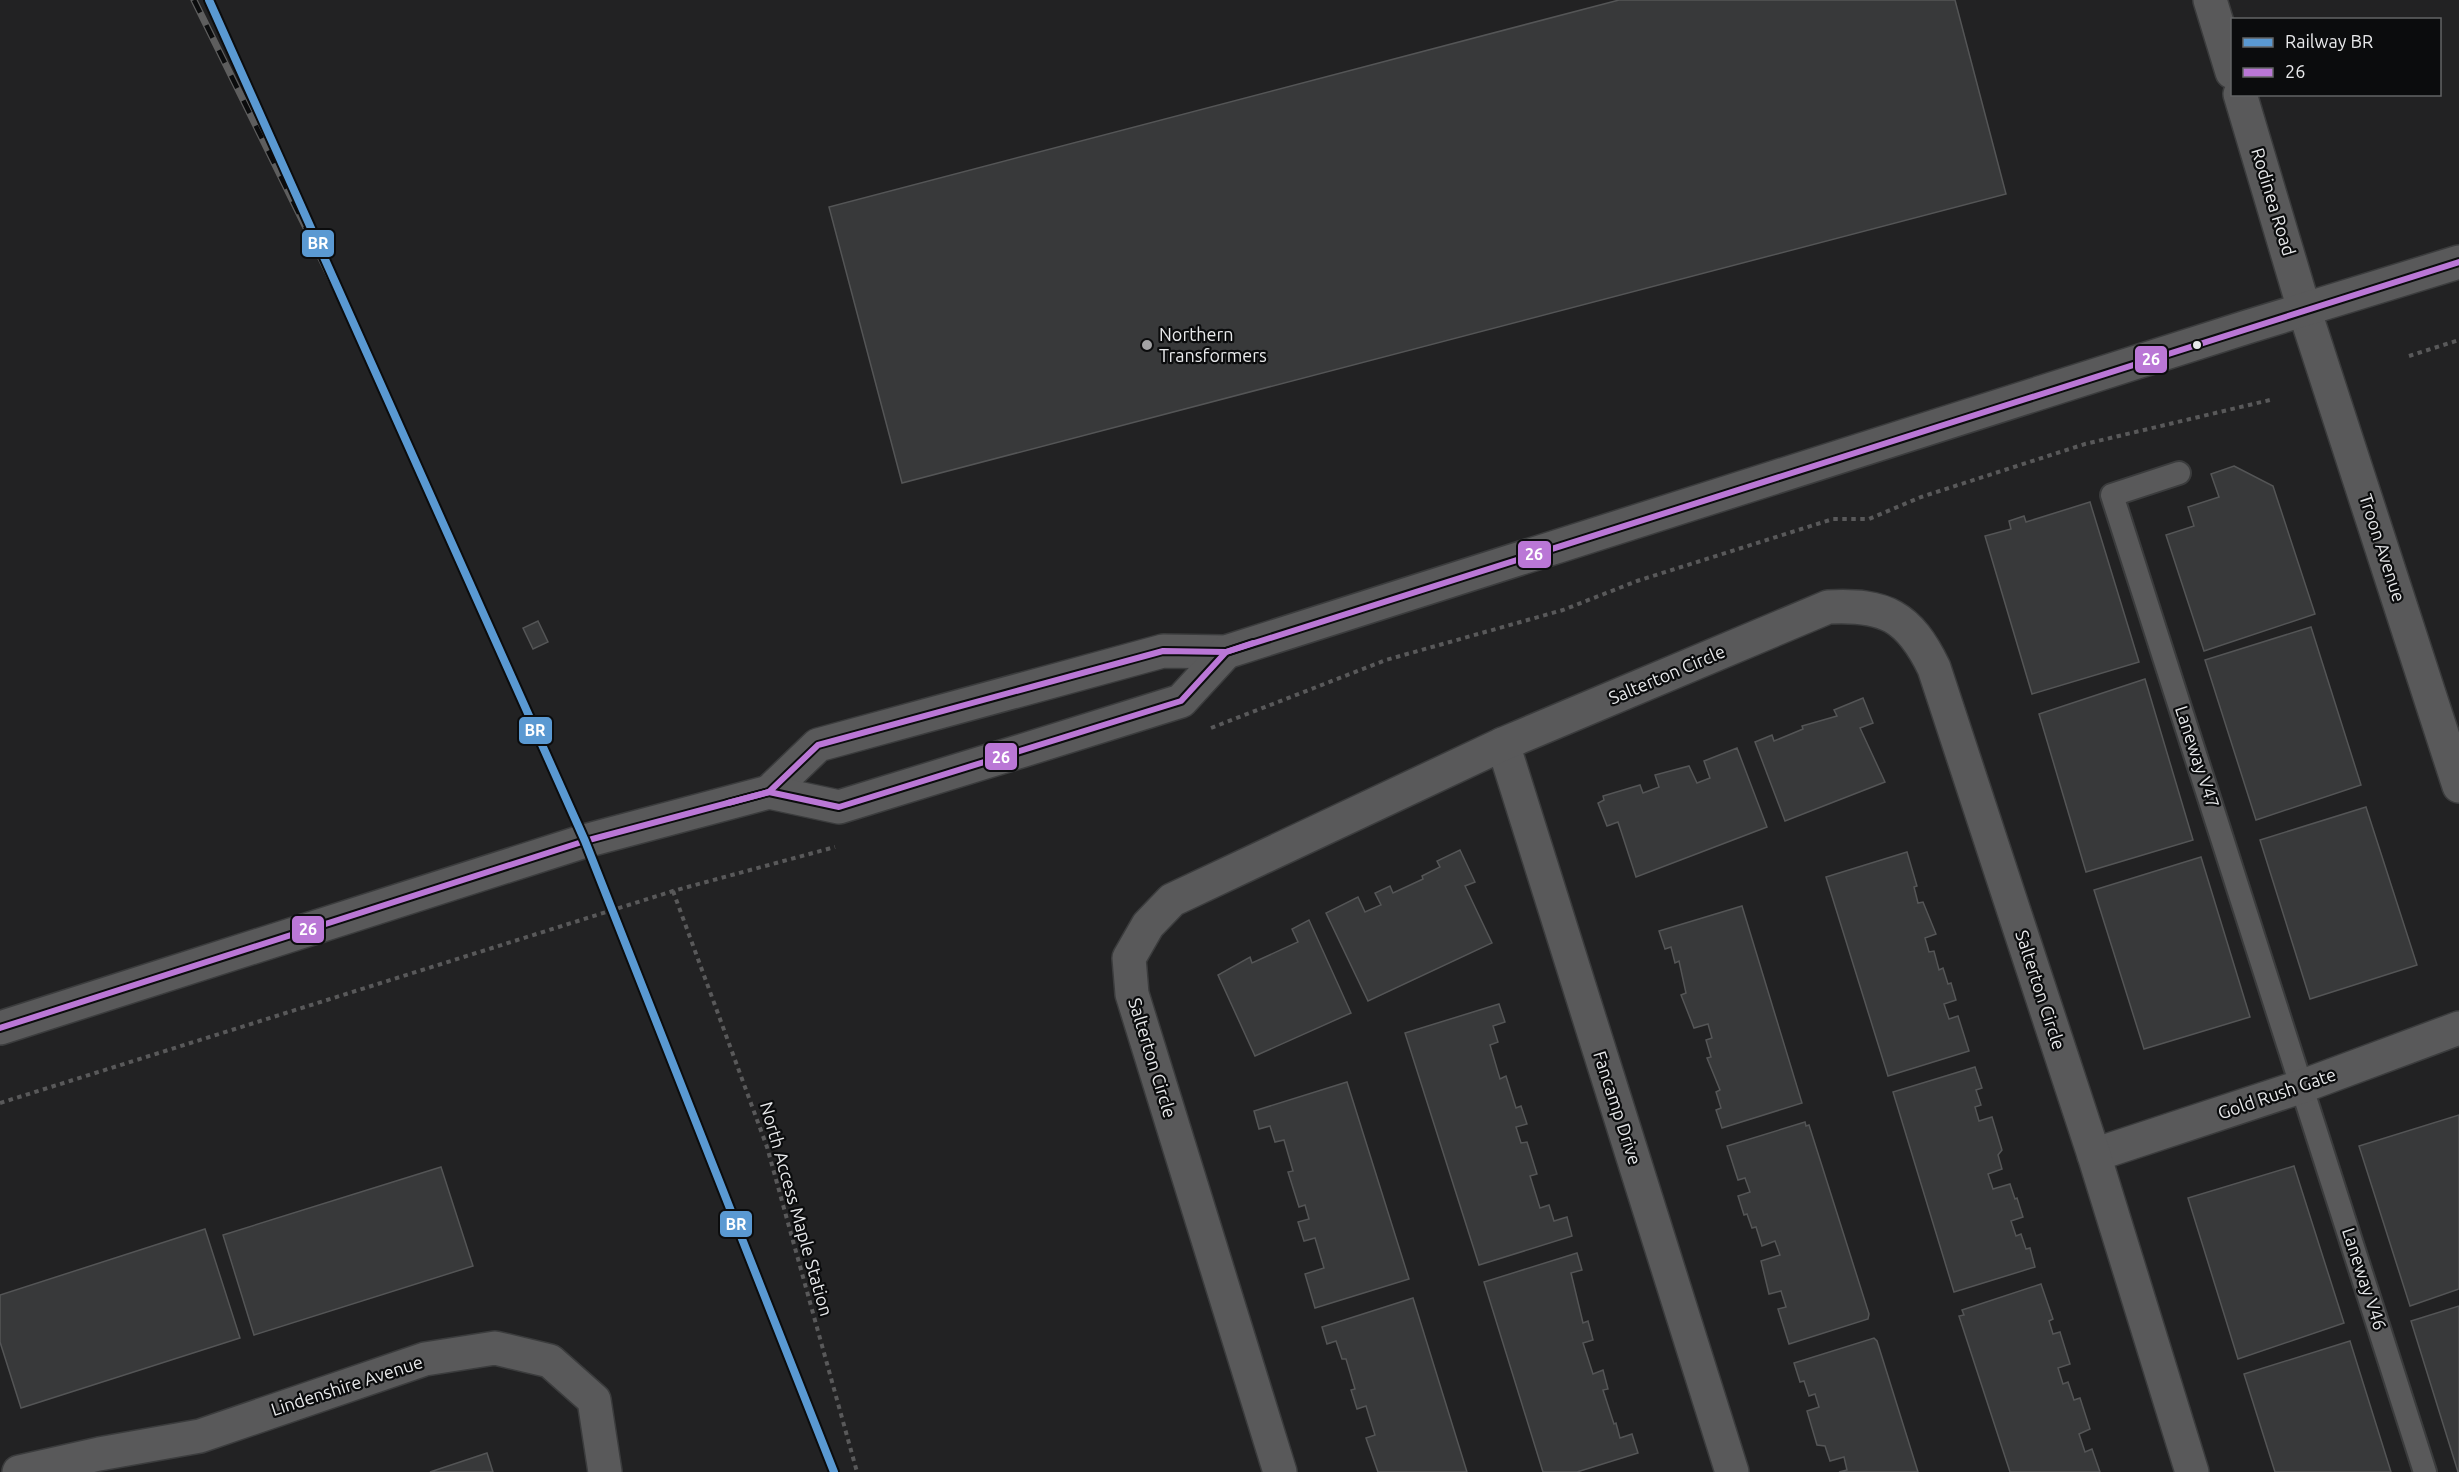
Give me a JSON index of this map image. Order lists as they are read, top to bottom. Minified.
{"streets":{"street":["Rodinea Road","Troon Avenue","Salterton Circle","Gold Rush Gate","Fancamp Drive","Lindenshire Avenue"],"lane":["Laneway V47","Laneway V46"],"path":["North Access Maple Station"]},"crossings":[["Rodinea Road","Troon Avenue"],["Salterton Circle","Gold Rush Gate"],["Salterton Circle","Fancamp Drive"],["Laneway V47","Gold Rush Gate"],["Laneway V47","Laneway V46"],["Gold Rush Gate","Laneway V46"]],"places":["Northern Transformers"],"lines":["rail line BR","transit line 26"],"legend":["Railway BR","26"]}
